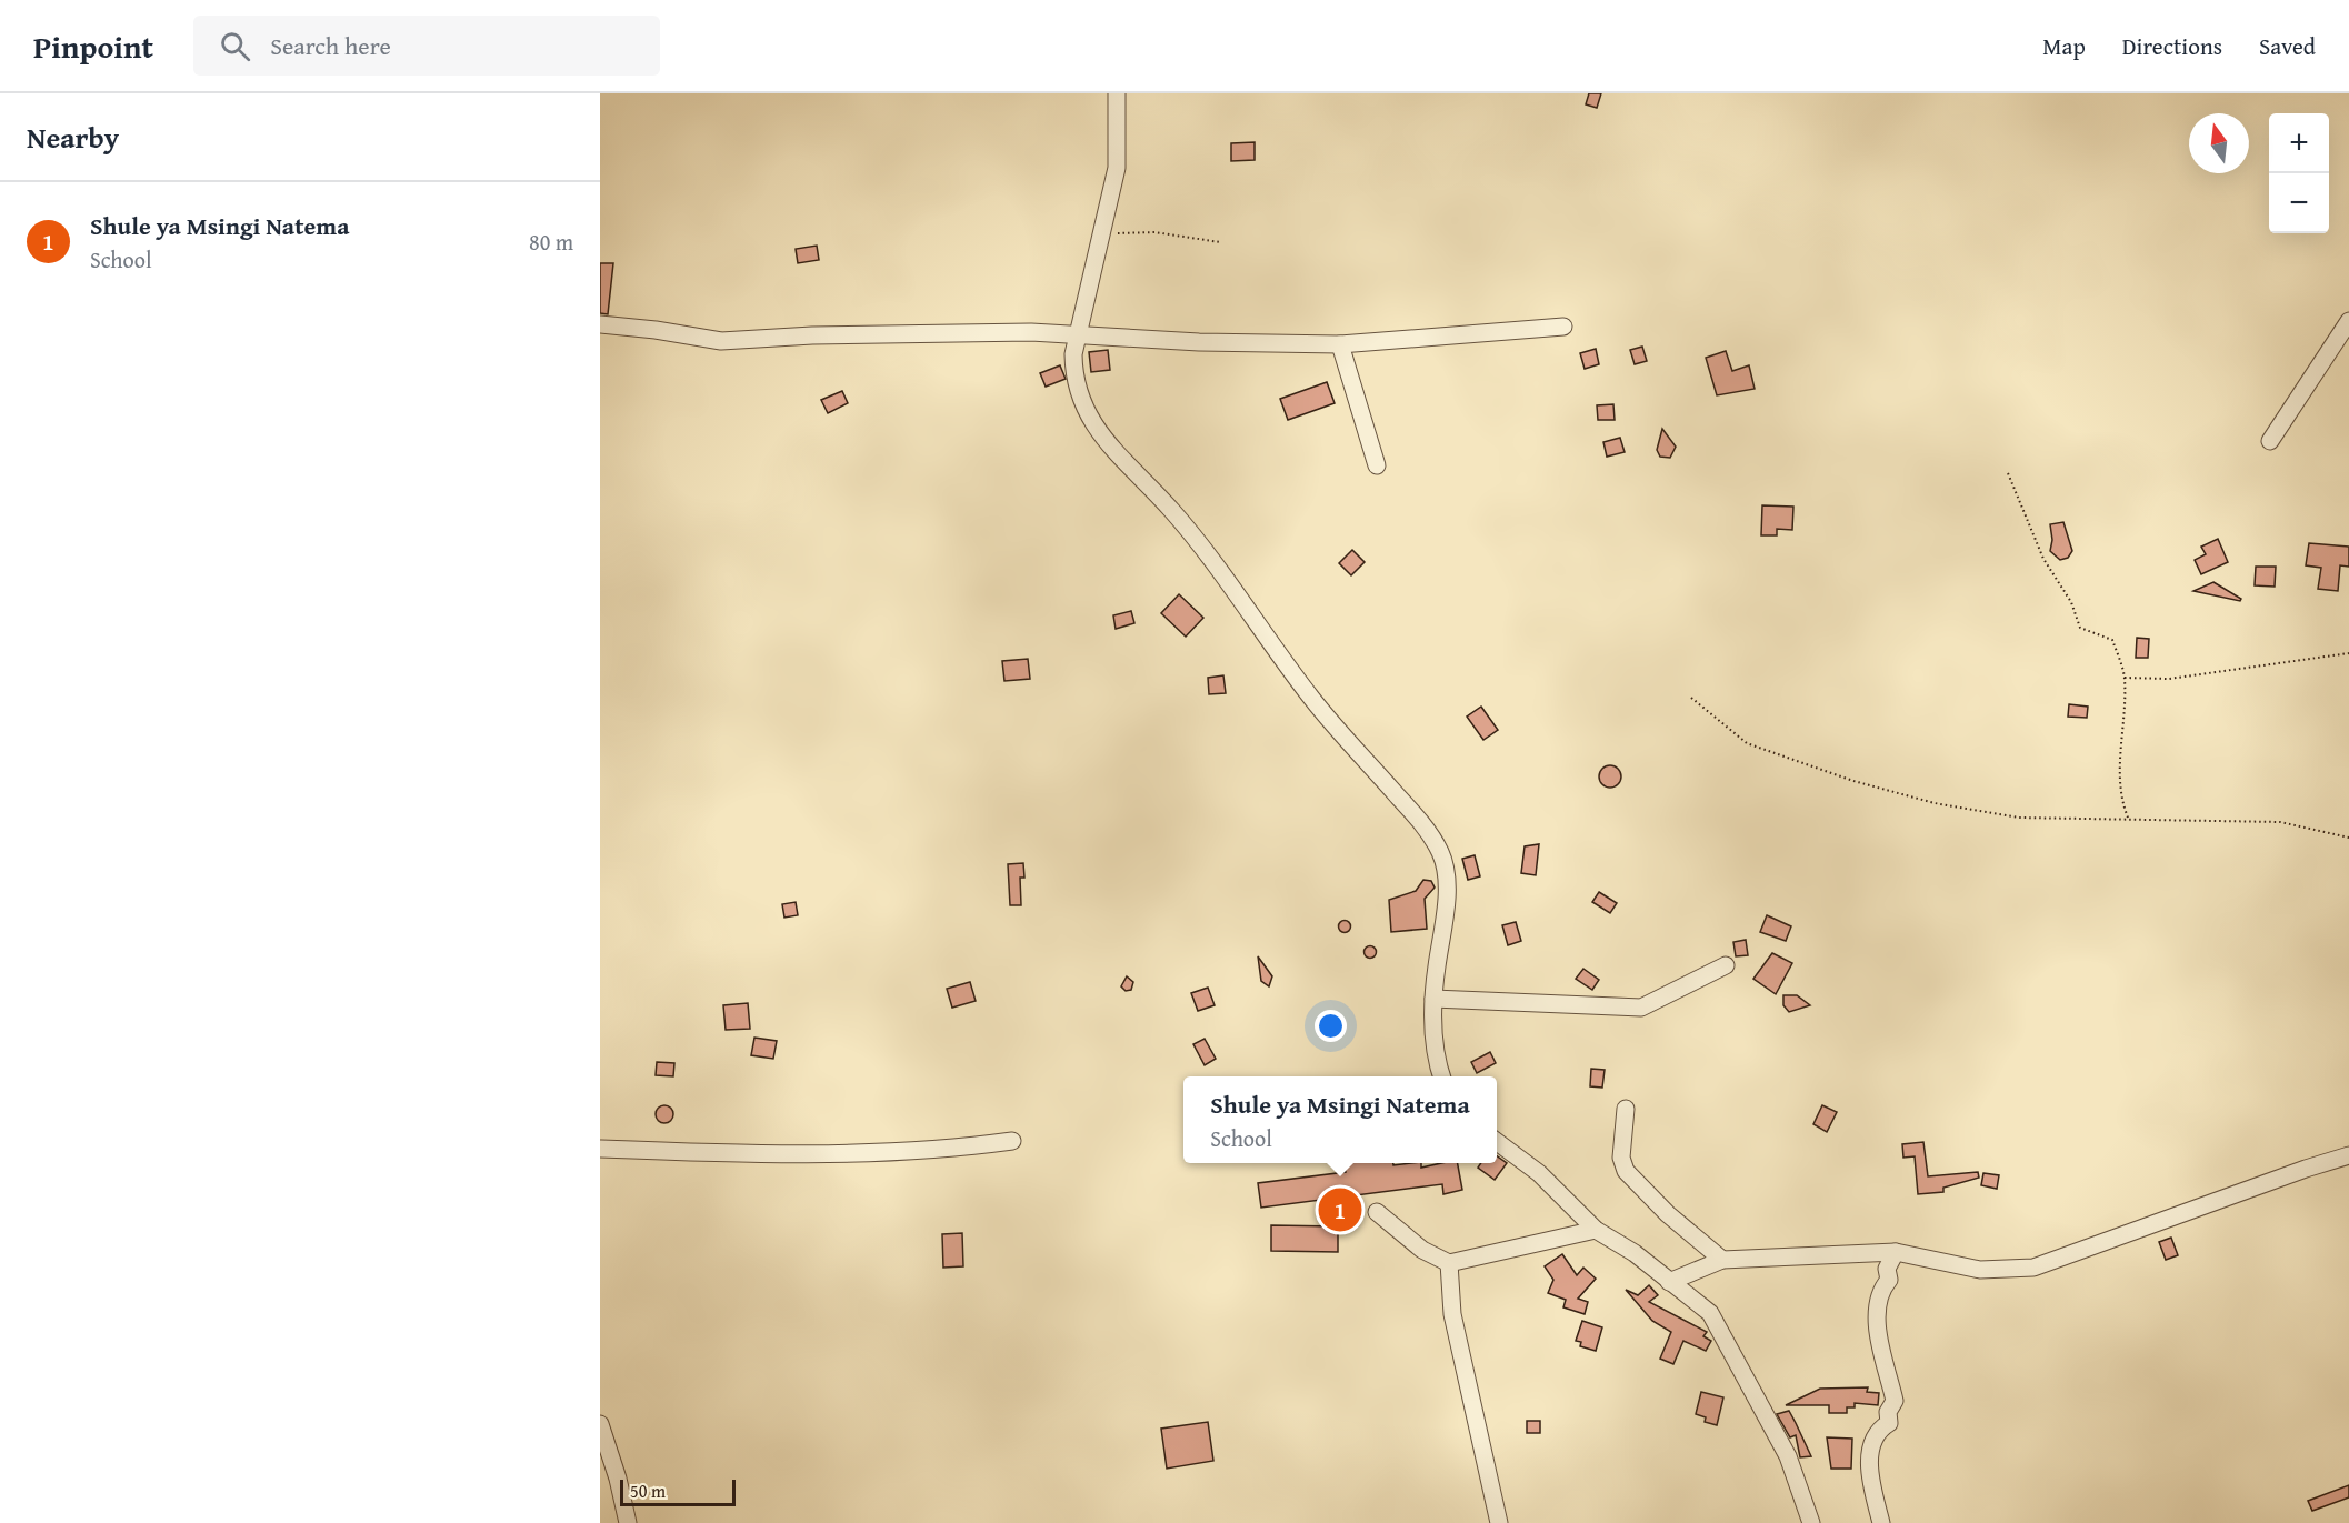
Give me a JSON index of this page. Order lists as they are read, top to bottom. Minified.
{"scale_bar":"50 m","north":"top","page":{"header":"Pinpoint","search":"Search here","nav":["Map","Directions","Saved"],"heading":"Nearby","map_buttons":["+","−"],"list":[{"mark":"1","name":"Shule ya Msingi Natema","note":"School","value":"80 m"}],"popup":["Shule ya Msingi Natema","School"],"pins":"1","scale":"50 m"}}
